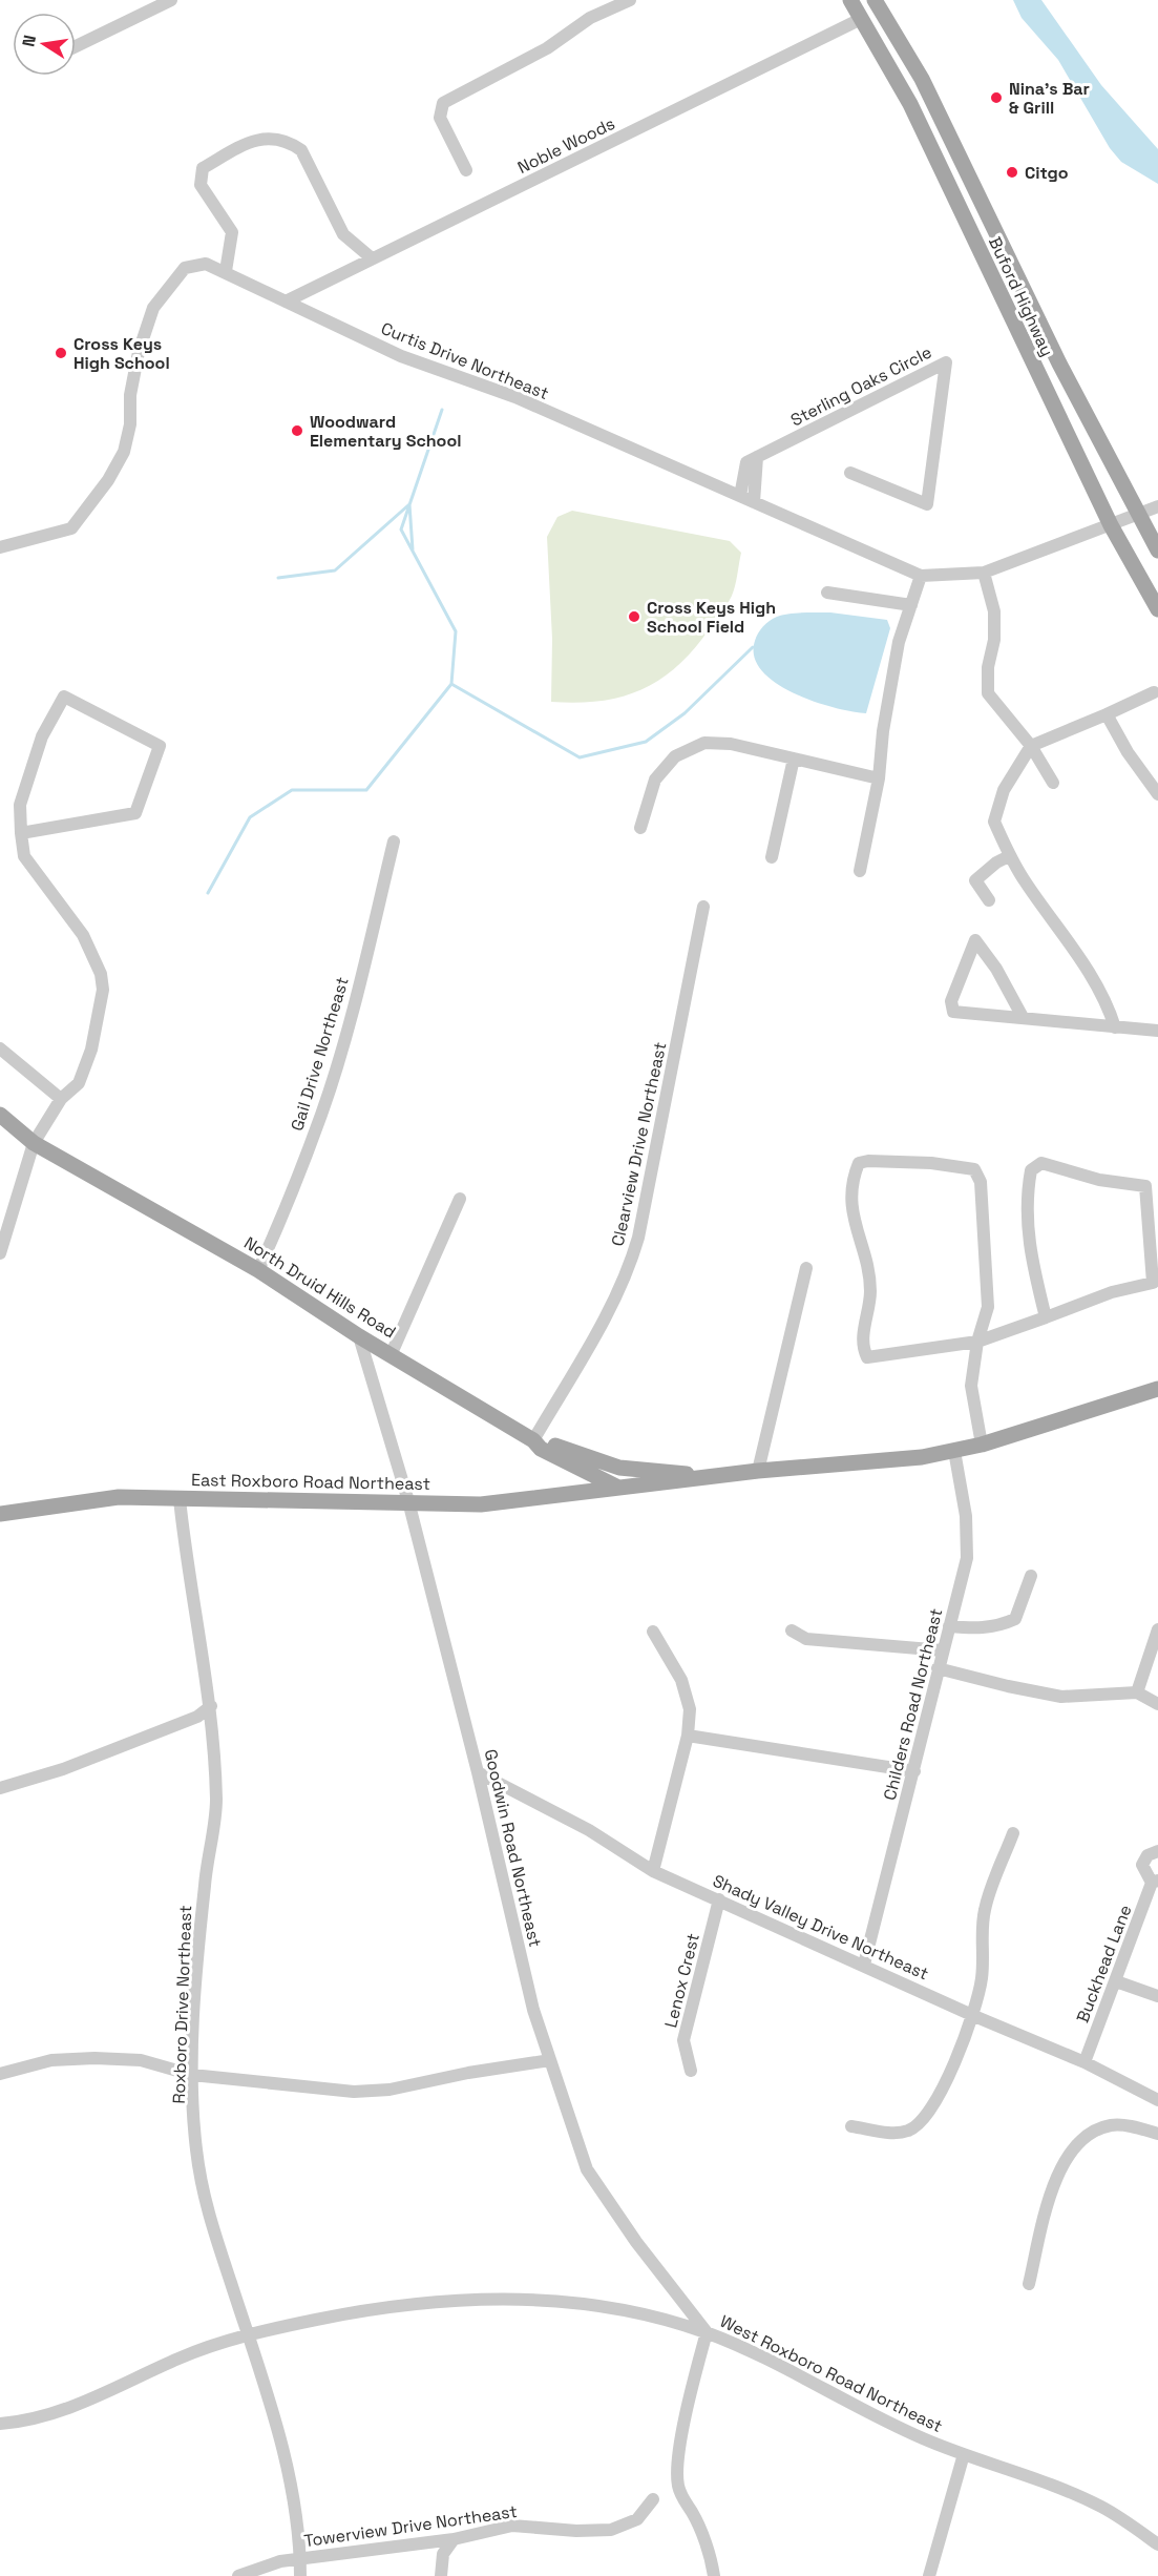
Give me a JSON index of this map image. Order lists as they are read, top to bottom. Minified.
{"streets":{"main road":["Buford Highway","North Druid Hills Road","East Roxboro Road Northeast"],"street":["Noble Woods","Curtis Drive Northeast","Sterling Oaks Circle","Gail Drive Northeast","Clearview Drive Northeast","Childers Road Northeast","Goodwin Road Northeast","Shady Valley Drive Northeast","Buckhead Lane","Lenox Crest","Roxboro Drive Northeast","West Roxboro Road Northeast","Towerview Drive Northeast"]},"crossings":[["Noble Woods","Buford Highway"],["Noble Woods","Curtis Drive Northeast"],["Buford Highway","Curtis Drive Northeast"],["Gail Drive Northeast","North Druid Hills Road"],["Clearview Drive Northeast","North Druid Hills Road"],["North Druid Hills Road","East Roxboro Road Northeast"],["North Druid Hills Road","Goodwin Road Northeast"],["East Roxboro Road Northeast","Goodwin Road Northeast"],["East Roxboro Road Northeast","Roxboro Drive Northeast"],["Childers Road Northeast","Shady Valley Drive Northeast"],["Goodwin Road Northeast","Shady Valley Drive Northeast"],["Goodwin Road Northeast","West Roxboro Road Northeast"],["Shady Valley Drive Northeast","Buckhead Lane"],["Shady Valley Drive Northeast","Lenox Crest"],["Roxboro Drive Northeast","West Roxboro Road Northeast"],["Roxboro Drive Northeast","Towerview Drive Northeast"]],"places":["Nina’s Bar & Grill","Citgo","Cross Keys High School","Woodward Elementary School","Cross Keys High School Field"],"north":"left"}
